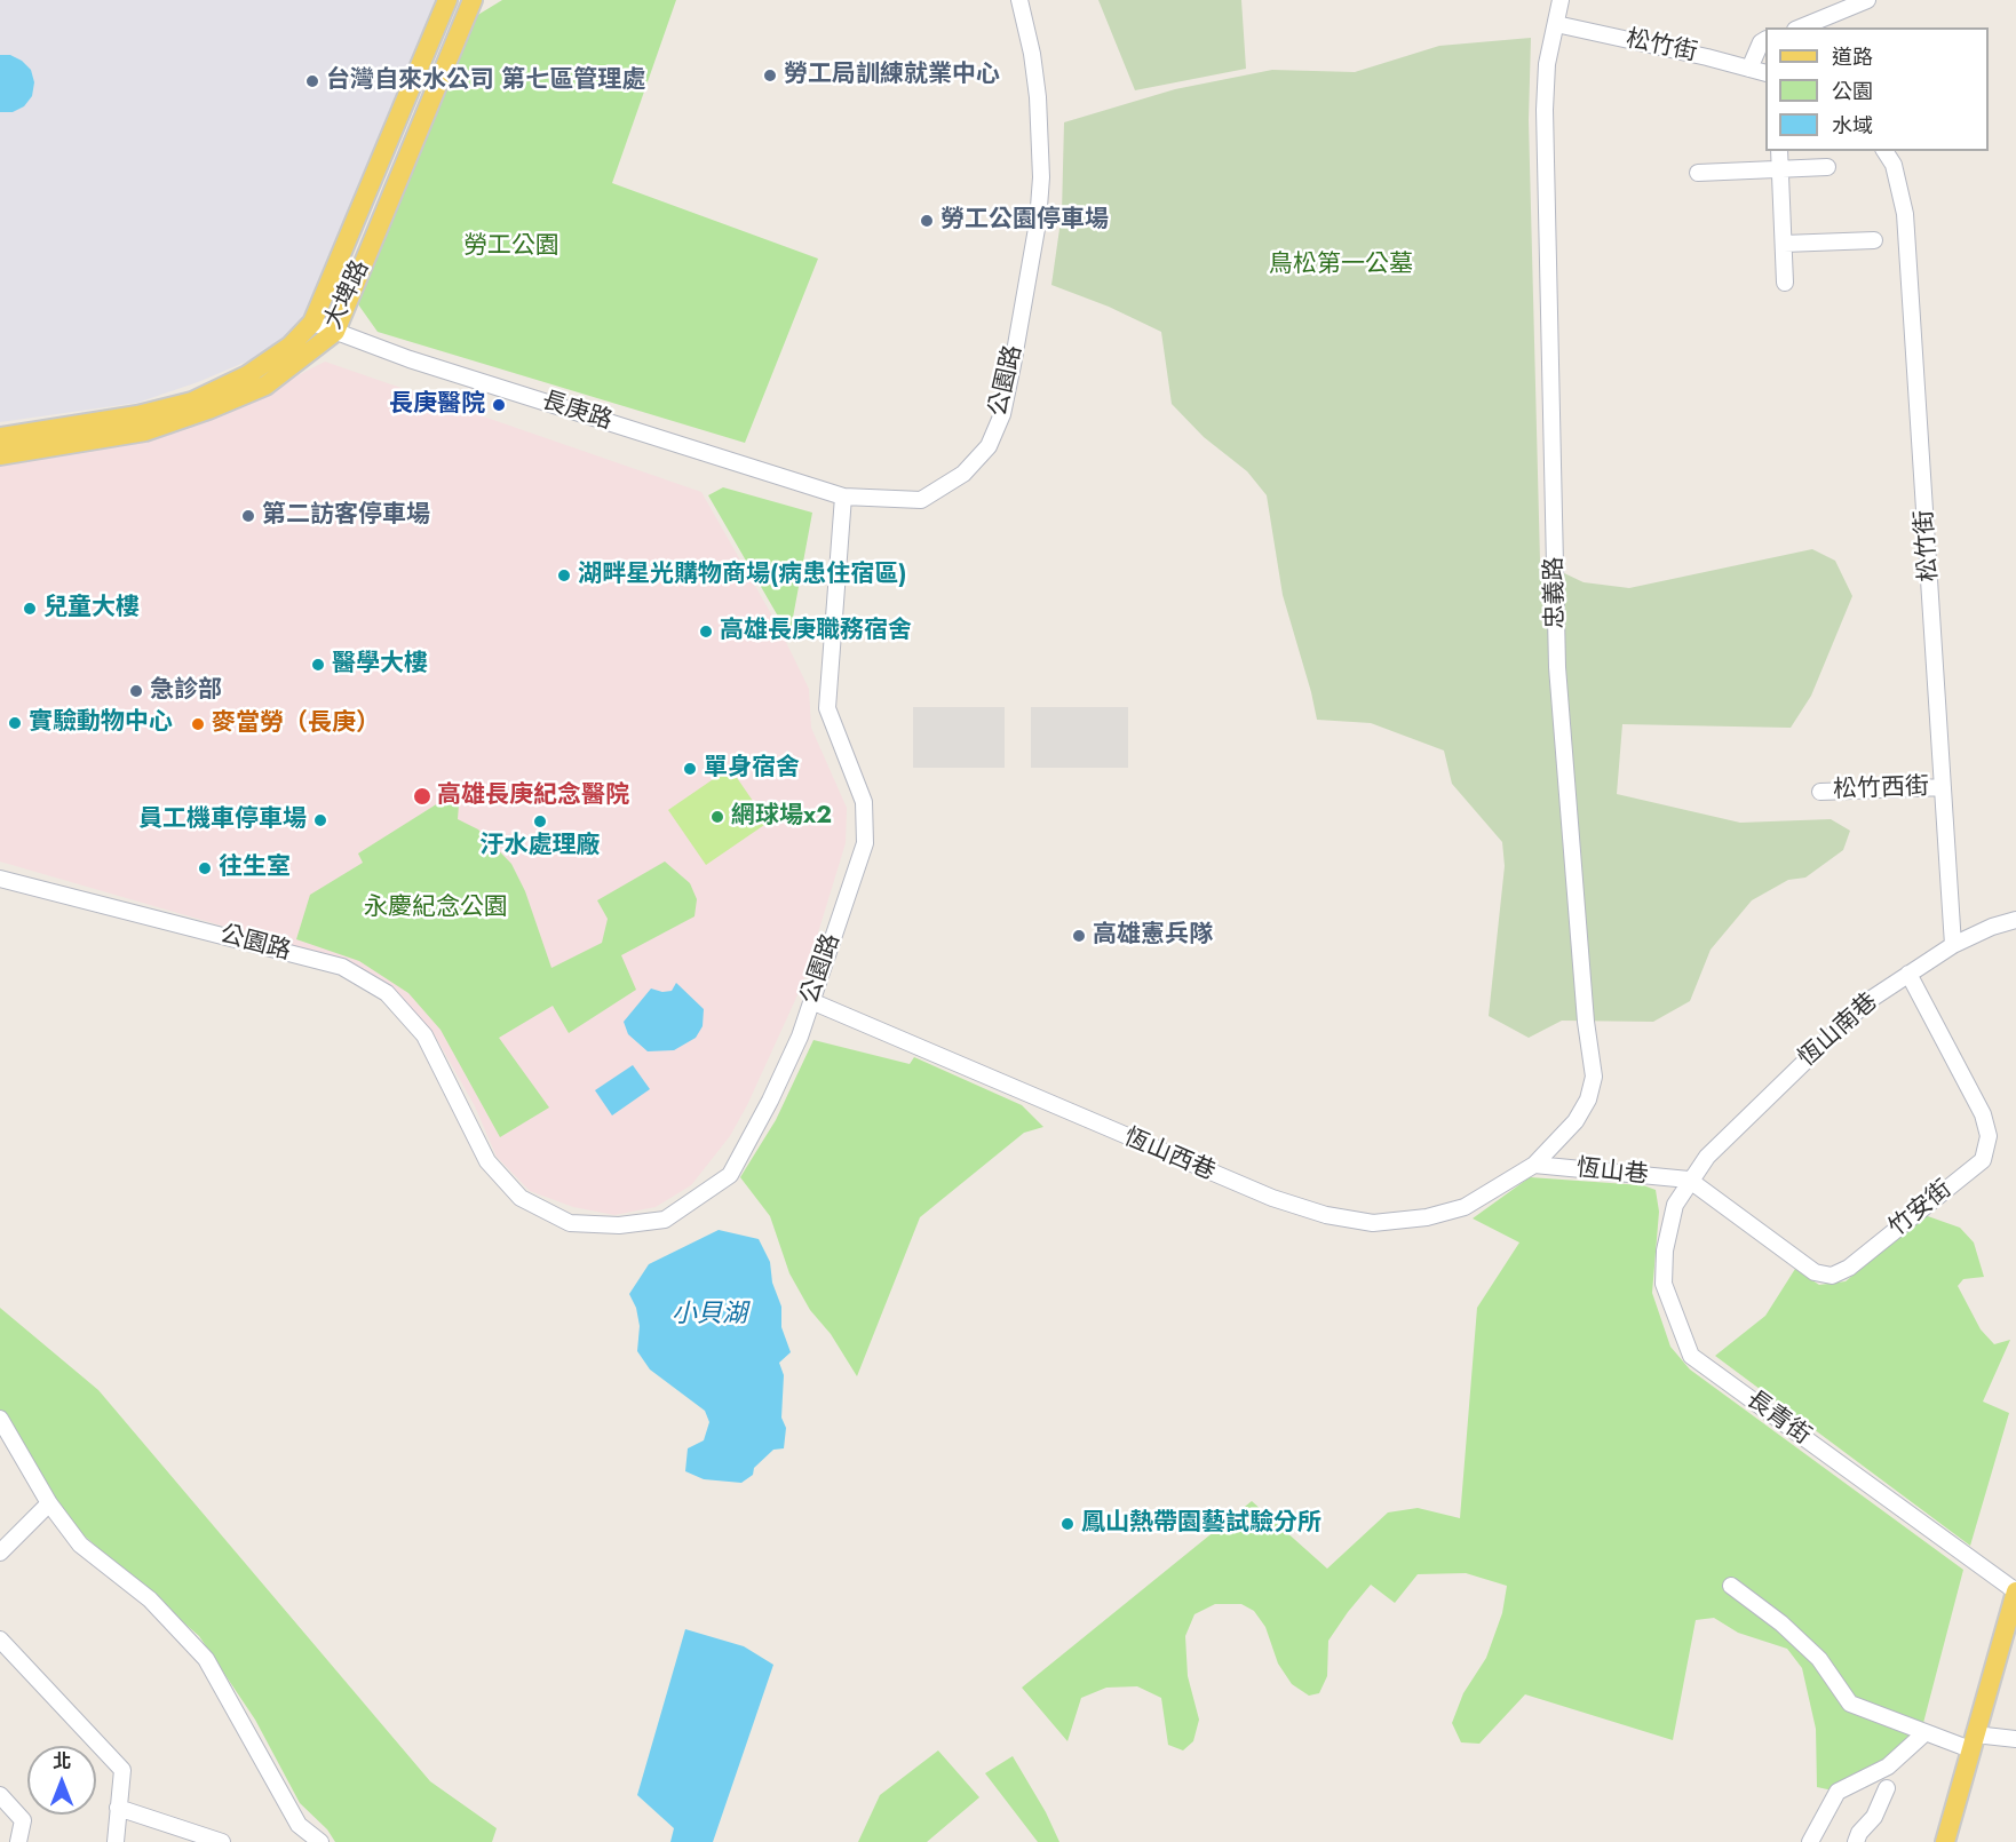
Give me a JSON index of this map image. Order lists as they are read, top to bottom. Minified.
{"streets":{"main road":["大埤路"],"street":["松竹街","公園路","長庚路","忠義路","松竹西街","恆山南巷","恆山西巷","恆山巷","竹安街","長青街"]},"crossings":[["松竹街","忠義路"],["松竹街","松竹西街"],["松竹街","恆山南巷"],["大埤路","長庚路"],["公園路","長庚路"],["公園路","恆山西巷"],["忠義路","恆山西巷"],["忠義路","恆山巷"],["恆山南巷","恆山巷"],["恆山南巷","竹安街"],["恆山南巷","長青街"],["恆山西巷","恆山巷"],["恆山巷","竹安街"],["恆山巷","長青街"],["竹安街","長青街"]],"water":["小貝湖"],"parks":["勞工公園","鳥松第一公墓","永慶紀念公園"],"places":["勞工局訓練就業中心","台灣自來水公司 第七區管理處","勞工公園停車場","長庚醫院","第二訪客停車場","湖畔星光購物商場(病患住宿區)","兒童大樓","高雄長庚職務宿舍","醫學大樓","急診部","實驗動物中心","麥當勞（長庚）","單身宿舍","高雄長庚紀念醫院","網球場x2","員工機車停車場","汙水處理廠","往生室","高雄憲兵隊","鳳山熱帶園藝試驗分所"],"legend":["道路","公園","水域"],"north":"top"}
